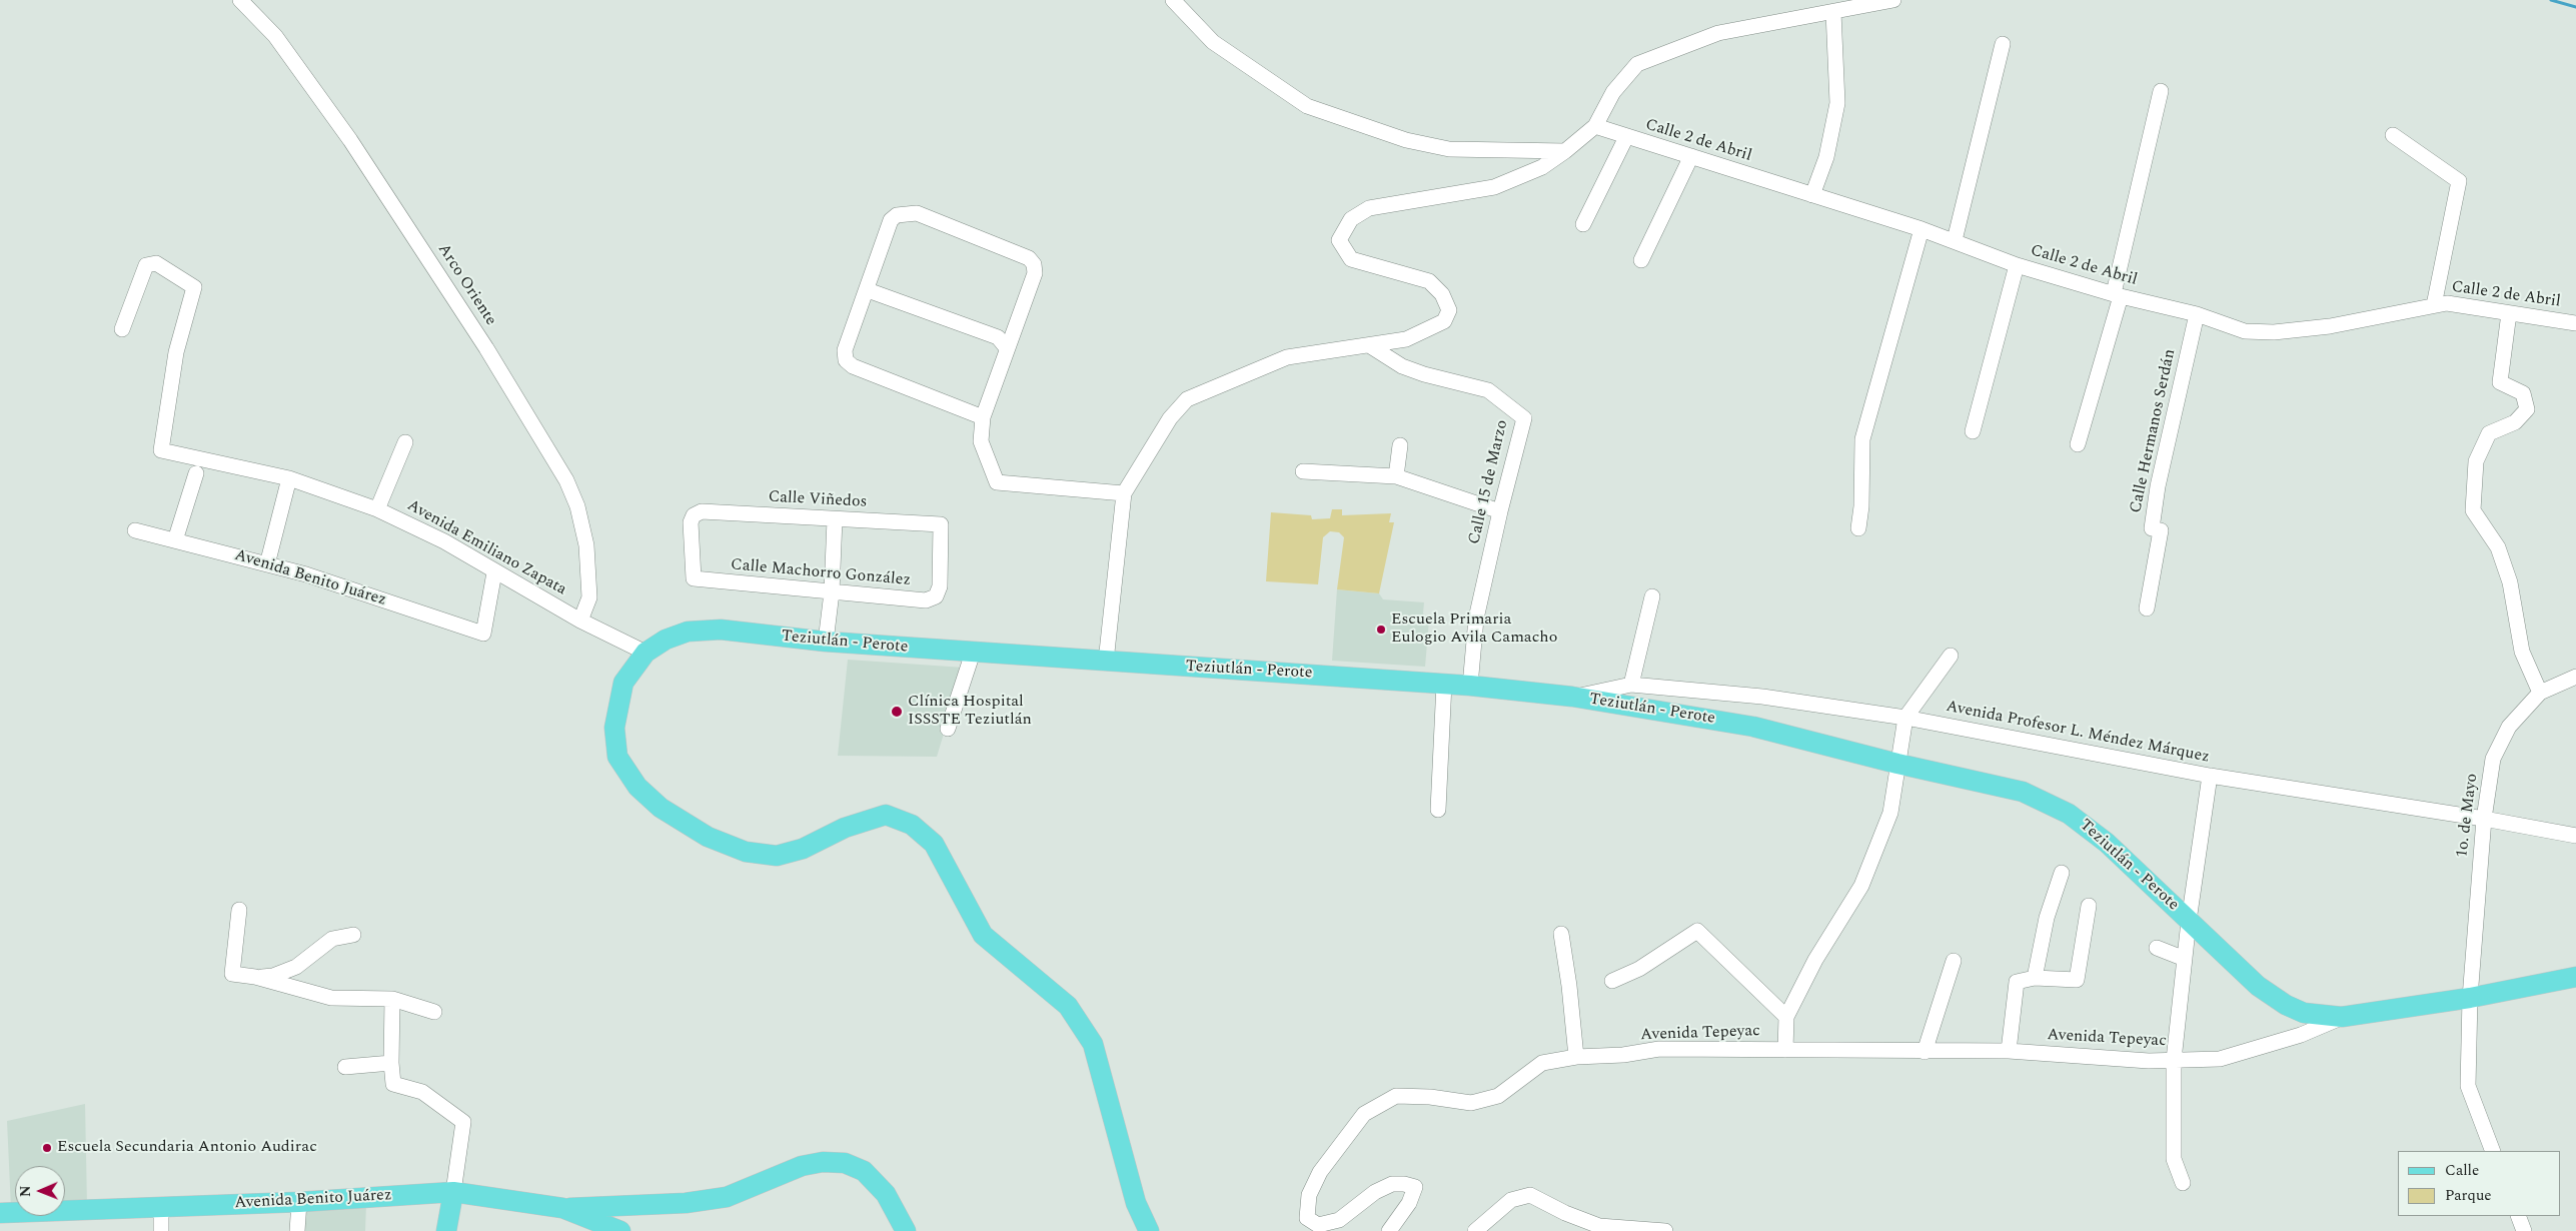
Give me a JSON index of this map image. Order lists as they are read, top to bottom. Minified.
{"streets":{"main road":["Avenida Benito Juárez","Teziutlán - Perote"],"street":["Calle 2 de Abril","Arco Oriente","Calle Hermanos Serdán","Calle 15 de Marzo","Calle Viñedos","Avenida Emiliano Zapata","Calle Machorro González","Avenida Profesor L. Méndez Márquez","1o. de Mayo","Avenida Tepeyac"]},"crossings":[["Calle 2 de Abril","Calle Hermanos Serdán"],["Arco Oriente","Avenida Emiliano Zapata"],["Calle 15 de Marzo","Teziutlán - Perote"],["Calle Viñedos","Calle Machorro González"],["Avenida Emiliano Zapata","Avenida Benito Juárez"],["Avenida Emiliano Zapata","Teziutlán - Perote"],["Teziutlán - Perote","Avenida Profesor L. Méndez Márquez"],["Teziutlán - Perote","1o. de Mayo"],["Teziutlán - Perote","Avenida Tepeyac"],["Avenida Profesor L. Méndez Márquez","1o. de Mayo"]],"places":["Escuela Primaria Eulogio Avila Camacho","Clínica Hospital ISSSTE Teziutlán","Escuela Secundaria Antonio Audirac"],"legend":["Calle","Parque"],"north":"left"}
